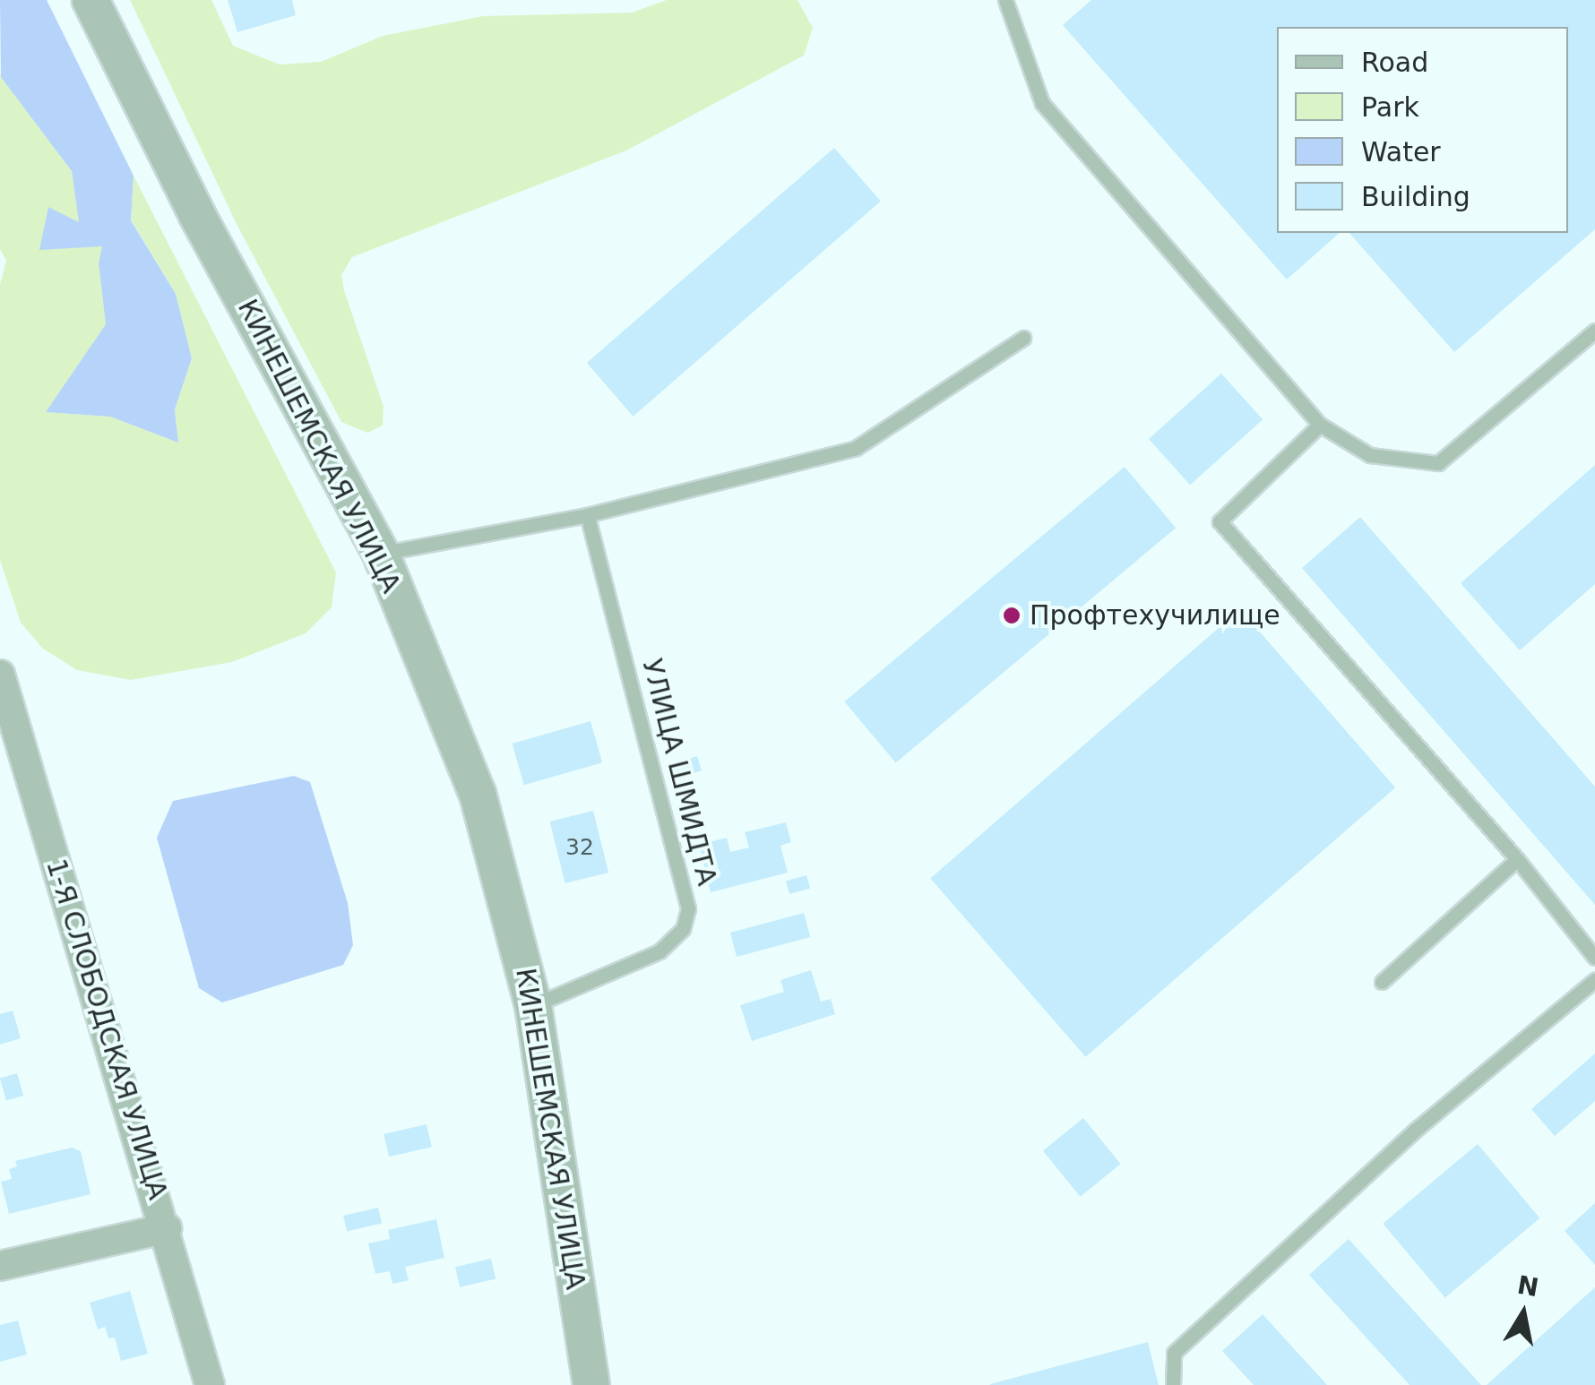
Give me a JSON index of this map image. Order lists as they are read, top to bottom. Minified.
{"streets":{"street":["КИНЕШЕМСКАЯ УЛИЦА","1-Я СЛОБОДСКАЯ УЛИЦА"],"lane":["УЛИЦА ШМИДТА"]},"crossings":[["КИНЕШЕМСКАЯ УЛИЦА","УЛИЦА ШМИДТА"]],"places":["Профтехучилище"],"house_numbers":["32"],"legend":["Road","Park","Water","Building"],"north":"top"}
